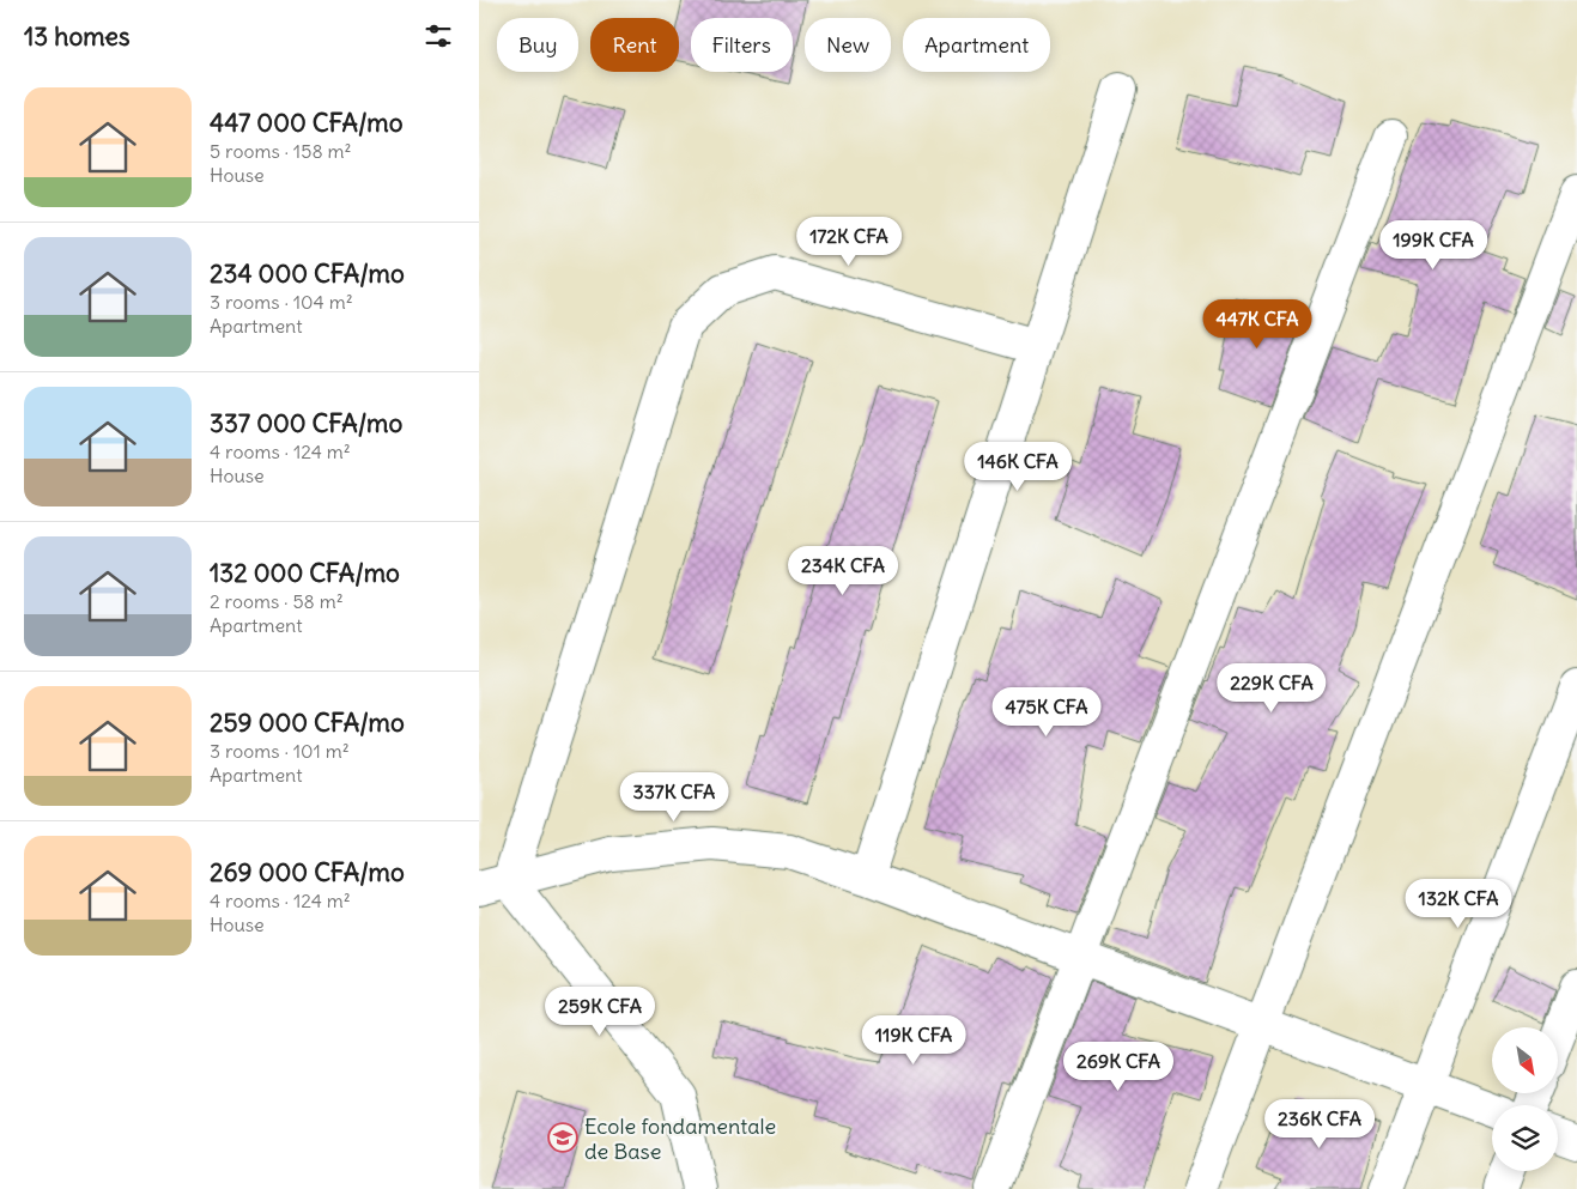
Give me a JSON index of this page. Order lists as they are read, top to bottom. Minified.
{"places":{"school or university":["Ecole fondamentale de Base"]},"north":"bottom right","page":{"heading":"13 homes","chip":["Buy","Rent","Filters","New","Apartment"],"list":[{"name":"447 000 CFA/mo","note":"5 rooms · 158 m² · House"},{"name":"234 000 CFA/mo","note":"3 rooms · 104 m² · Apartment"},{"name":"337 000 CFA/mo","note":"4 rooms · 124 m² · House"},{"name":"132 000 CFA/mo","note":"2 rooms · 58 m² · Apartment"},{"name":"259 000 CFA/mo","note":"3 rooms · 101 m² · Apartment"},{"name":"269 000 CFA/mo","note":"4 rooms · 124 m² · House"}],"price":["172K CFA","199K CFA","447K CFA","146K CFA","234K CFA","229K CFA","475K CFA","337K CFA","132K CFA","259K CFA","119K CFA","269K CFA","236K CFA"]}}
